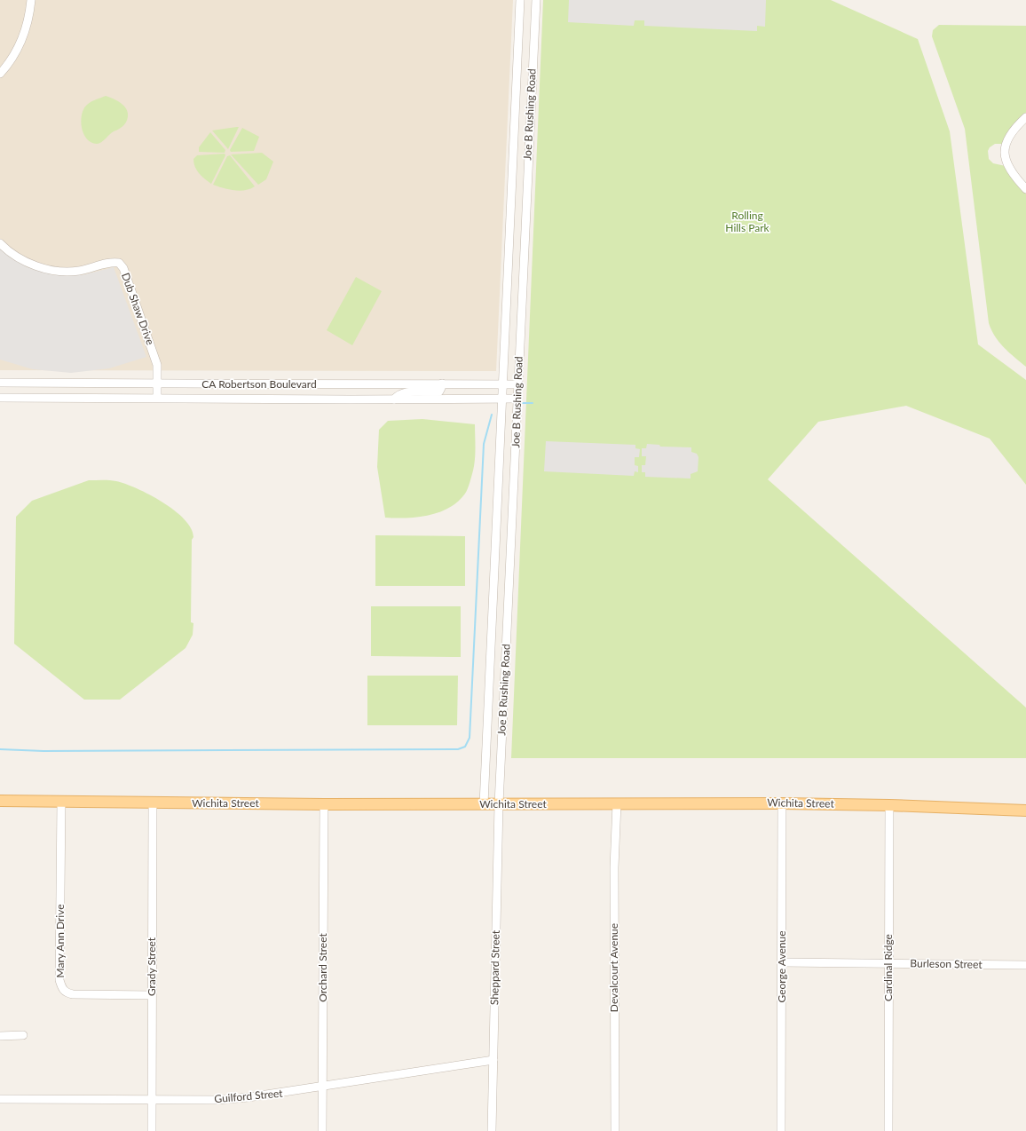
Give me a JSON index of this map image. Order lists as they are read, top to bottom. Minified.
{"streets":{"main road":["Wichita Street"],"street":["Joe B Rushing Road","Dub Shaw Drive","CA Robertson Boulevard","Mary Ann Drive","Burleson Street","Grady Street","George Avenue","Orchard Street","Sheppard Street","Devalcourt Avenue","Cardinal Ridge","Guilford Street"]},"crossings":[["Joe B Rushing Road","CA Robertson Boulevard"],["Joe B Rushing Road","Wichita Street"],["Joe B Rushing Road","Sheppard Street"],["Dub Shaw Drive","CA Robertson Boulevard"],["Wichita Street","Mary Ann Drive"],["Wichita Street","Grady Street"],["Wichita Street","George Avenue"],["Wichita Street","Orchard Street"],["Wichita Street","Sheppard Street"],["Wichita Street","Devalcourt Avenue"],["Wichita Street","Cardinal Ridge"],["Mary Ann Drive","Grady Street"],["Burleson Street","George Avenue"],["Burleson Street","Cardinal Ridge"],["Grady Street","Guilford Street"],["Orchard Street","Guilford Street"],["Sheppard Street","Guilford Street"]],"parks":["Rolling Hills Park"]}
